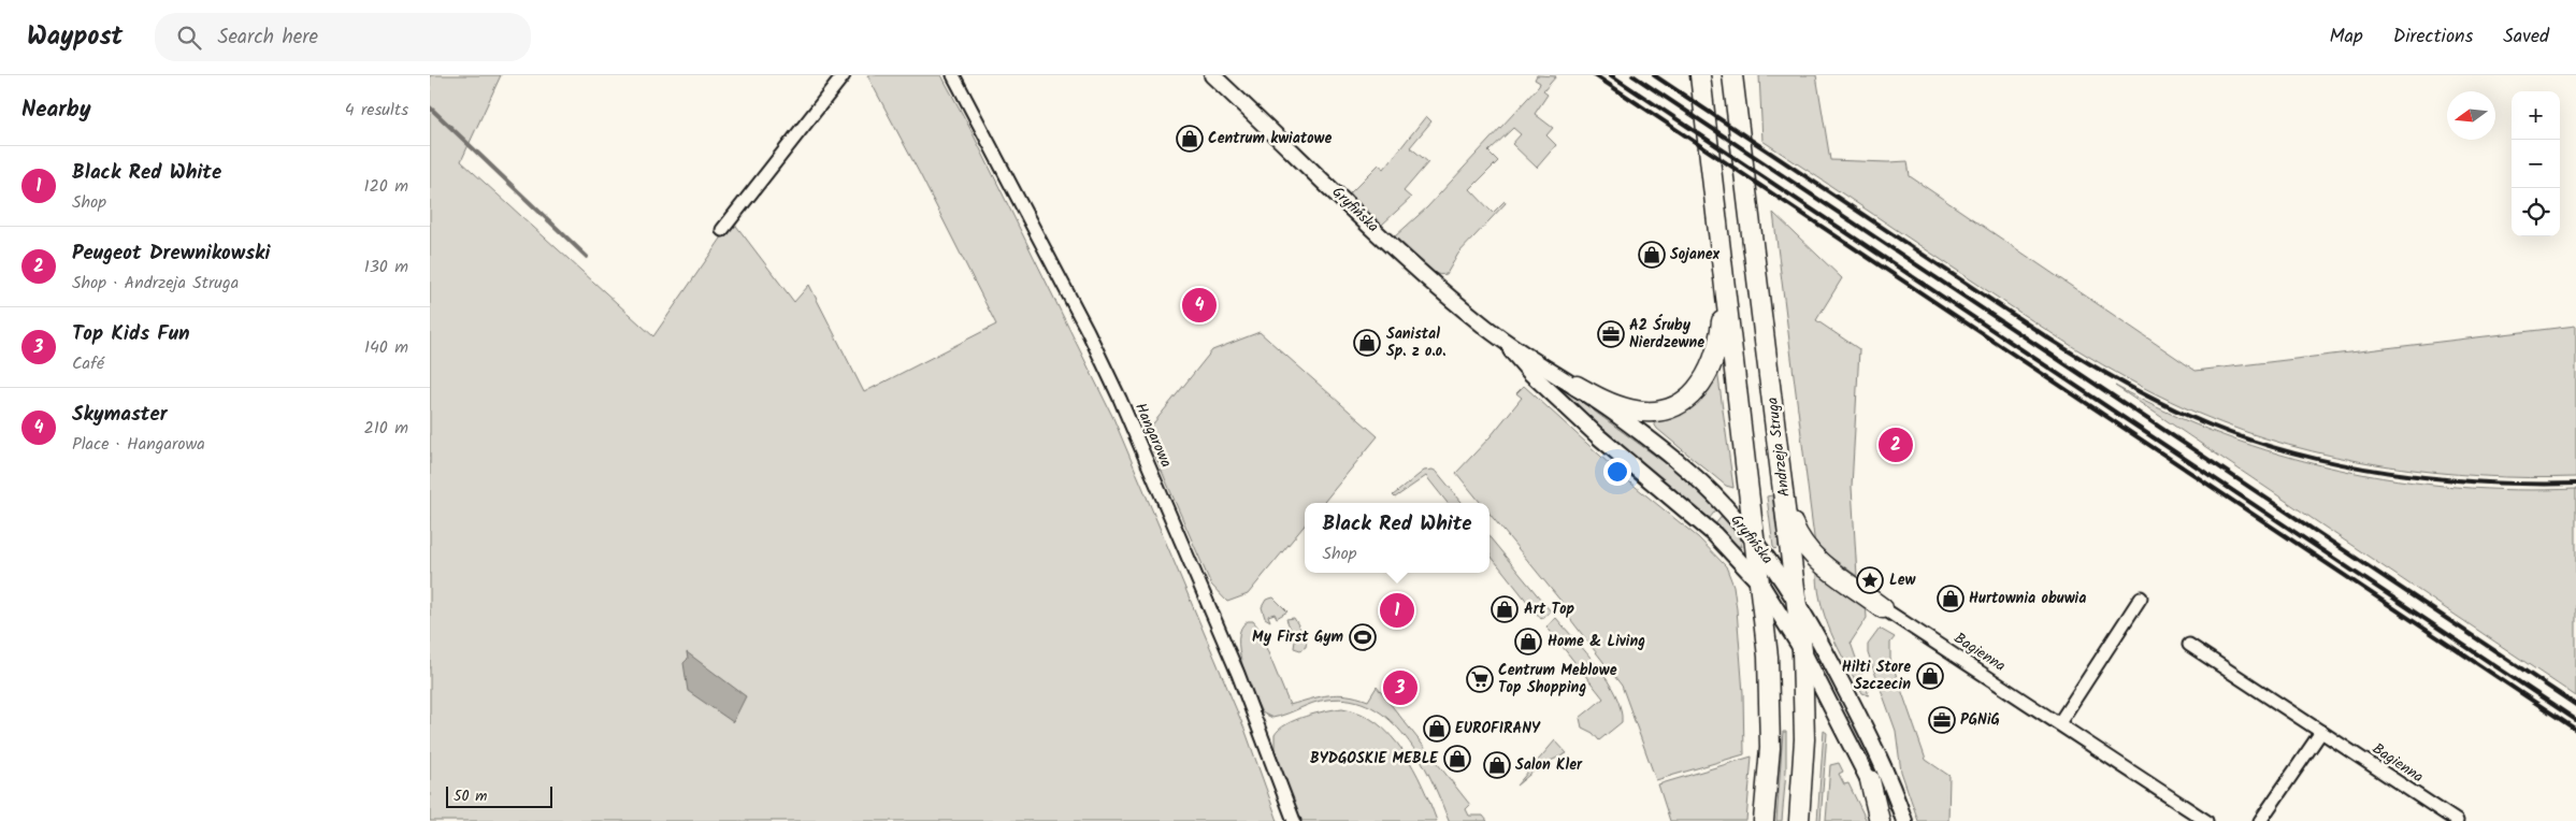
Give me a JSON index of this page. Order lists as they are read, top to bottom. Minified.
{"streets":{"main road":["Andrzeja Struga"],"street":["Gryfińska","Hangarowa","Bagienna"]},"crossings":[["Gryfińska","Andrzeja Struga"]],"places":{"shop":["Centrum kwiatowe","Sojanex","Sanistal Sp. z o.o.","Hurtownia obuwia","Art Top","Home & Living","Hilti Store Szczecin","EUROFIRANY","BYDGOSKIE MEBLE","Salon Kler"],"office":["A2 Śruby Nierdzewne","PGNiG"],"place":["Lew"],"sports":["My First Gym"],"supermarket":["Centrum Meblowe Top Shopping"]},"scale_bar":"50 m","north":"left","page":{"header":"Waypost","search":"Search here","nav":["Map","Directions","Saved"],"heading":["Nearby","4 results"],"map_buttons":["+","−"],"list":[{"mark":"1","name":"Black Red White","note":"Shop","value":"120 m"},{"mark":"2","name":"Peugeot Drewnikowski","note":"Shop · Andrzeja Struga","value":"130 m"},{"mark":"3","name":"Top Kids Fun","note":"Café","value":"140 m"},{"mark":"4","name":"Skymaster","note":"Place · Hangarowa","value":"210 m"}],"pins":["4","2","1","3"],"popup":["Black Red White","Shop"],"scale":"50 m"}}
